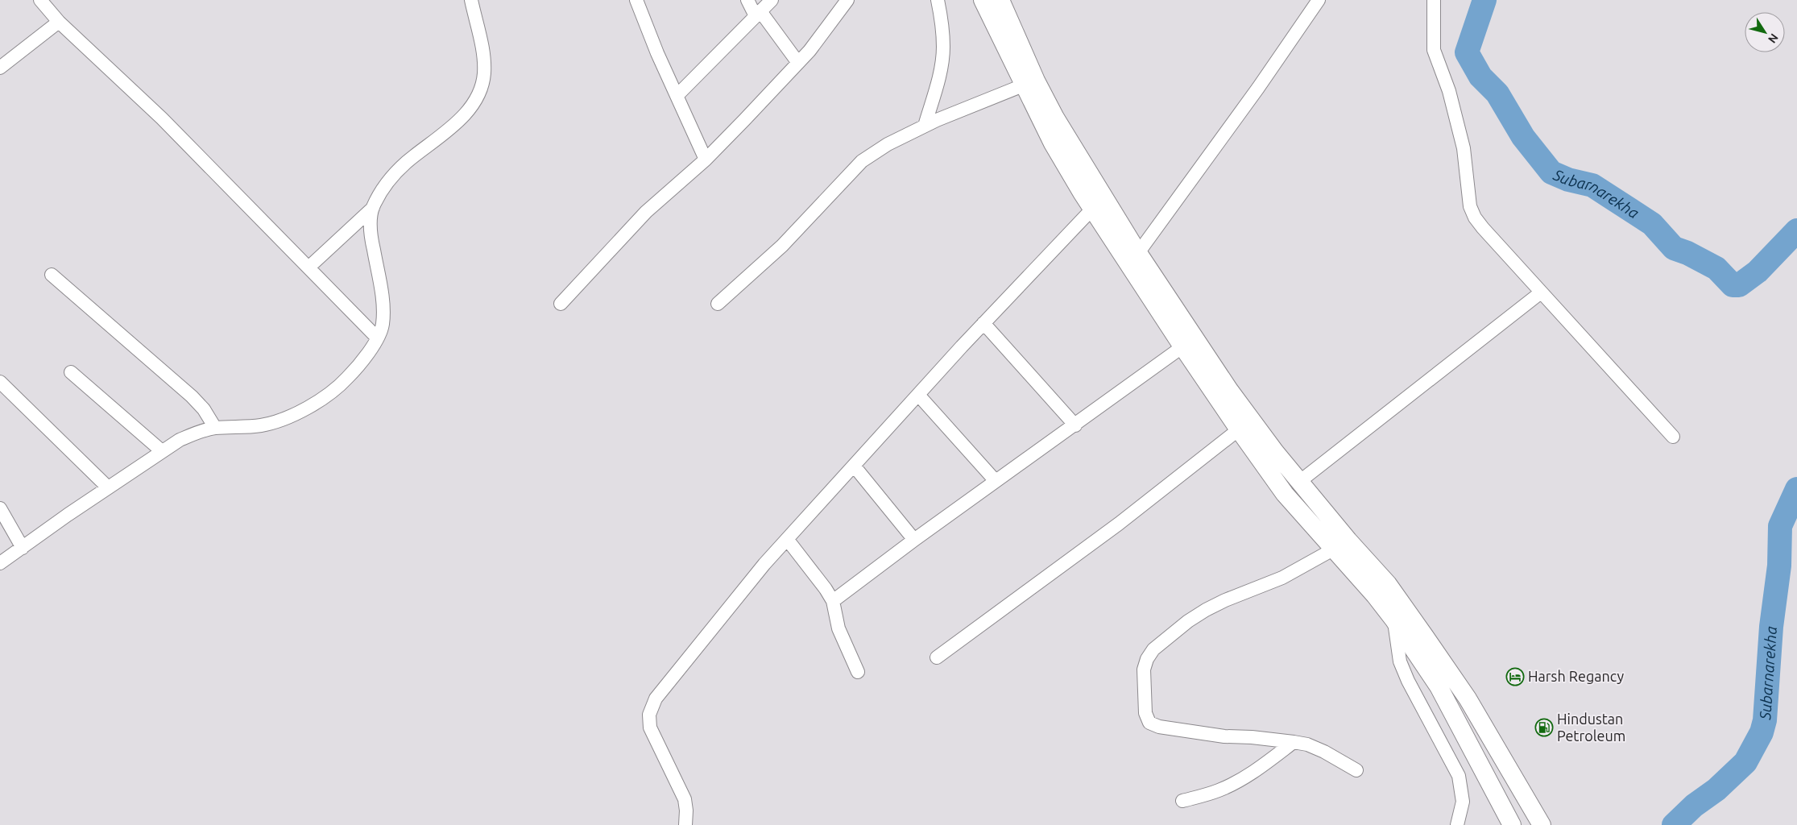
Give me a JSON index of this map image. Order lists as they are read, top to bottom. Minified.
{"water":["Subarnarekha"],"places":{"hotel":["Harsh Regancy"],"fuel station":["Hindustan Petroleum"]},"north":"bottom right"}
